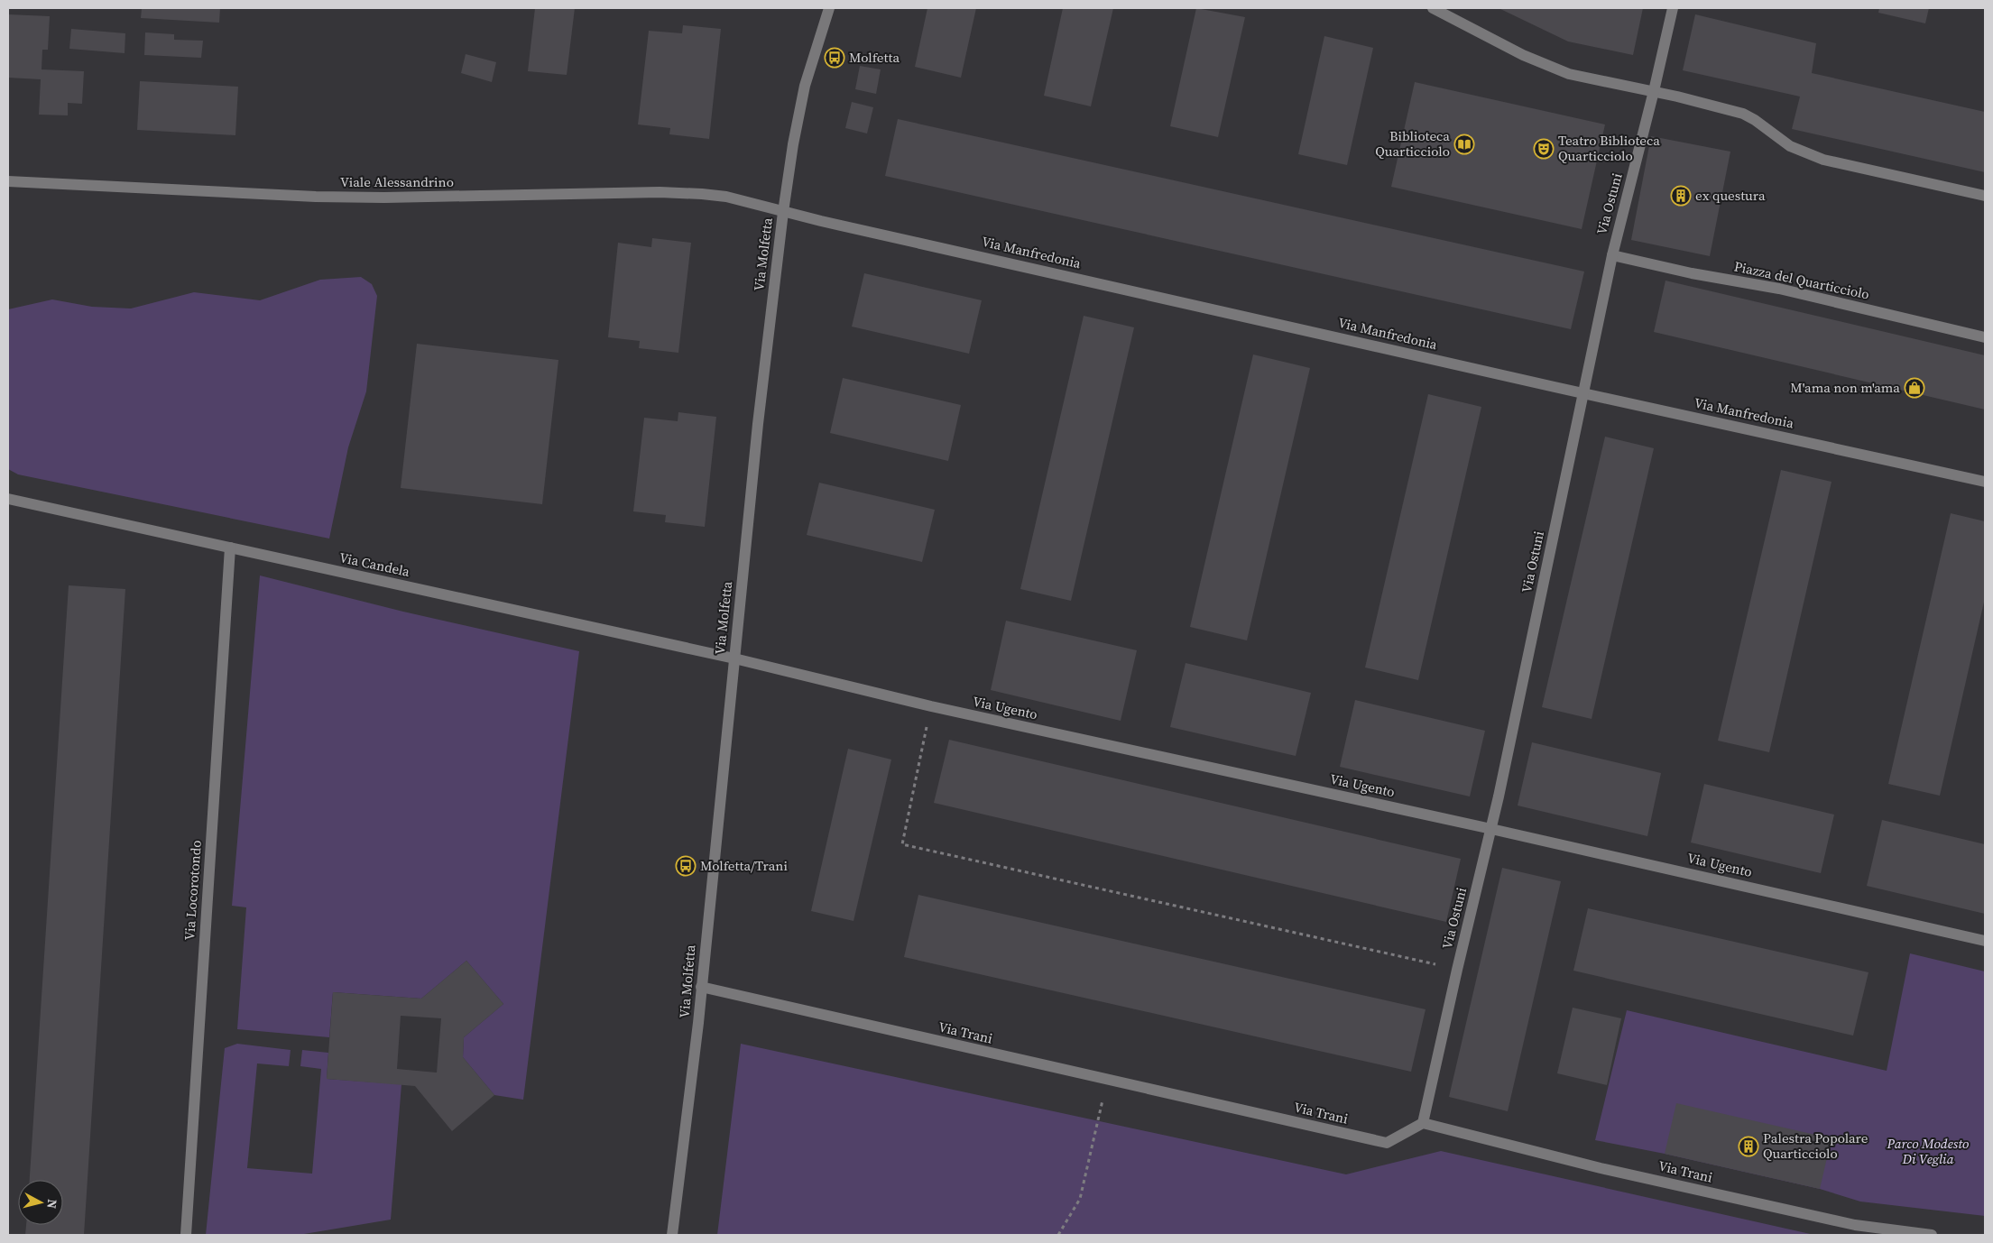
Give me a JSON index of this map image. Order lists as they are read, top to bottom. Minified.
{"streets":{"street":["Viale Alessandrino","Via Ostuni","Via Manfredonia","Via Molfetta","Piazza del Quarticciolo","Via Candela","Via Ugento","Via Locorotondo","Via Trani"]},"crossings":[["Viale Alessandrino","Via Manfredonia"],["Viale Alessandrino","Via Molfetta"],["Via Ostuni","Via Manfredonia"],["Via Ostuni","Piazza del Quarticciolo"],["Via Ostuni","Via Ugento"],["Via Ostuni","Via Trani"],["Via Manfredonia","Via Molfetta"],["Via Molfetta","Via Candela"],["Via Molfetta","Via Ugento"],["Via Molfetta","Via Trani"],["Via Candela","Via Ugento"],["Via Candela","Via Locorotondo"]],"parks":["Parco Modesto Di Veglia"],"places":{"bus stop":["Molfetta","Molfetta/Trani"],"library":["Biblioteca Quarticciolo"],"theatre":["Teatro Biblioteca Quarticciolo"],"building":["ex questura","Palestra Popolare Quarticciolo"],"shop":["M'ama non m'ama"]},"north":"right"}
